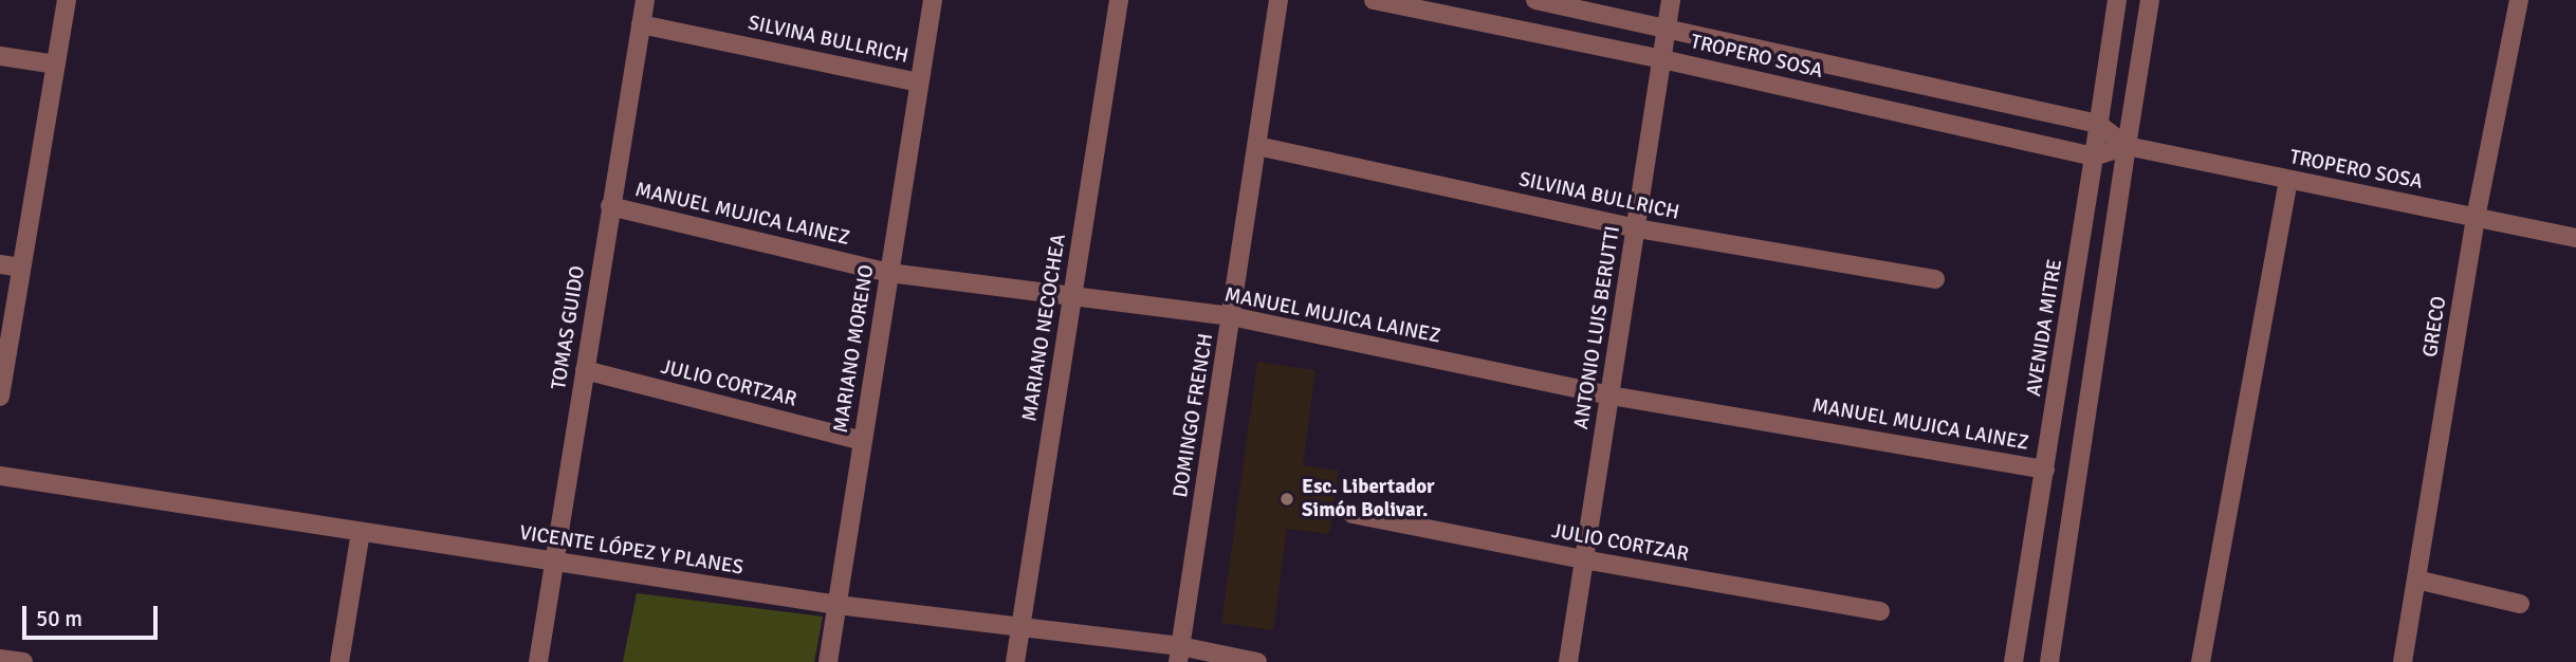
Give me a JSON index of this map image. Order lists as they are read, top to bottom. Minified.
{"streets":{"street":["SILVINA BULLRICH","TROPERO SOSA","MANUEL MUJICA LAINEZ","GRECO","TOMAS GUIDO","MARIANO NECOCHEA","ANTONIO LUIS BERUTTI","AVENIDA MITRE","MARIANO MORENO","JULIO CORTZAR","DOMINGO FRENCH","VICENTE LÓPEZ Y PLANES"]},"crossings":[["SILVINA BULLRICH","TOMAS GUIDO"],["SILVINA BULLRICH","ANTONIO LUIS BERUTTI"],["SILVINA BULLRICH","MARIANO MORENO"],["SILVINA BULLRICH","DOMINGO FRENCH"],["TROPERO SOSA","GRECO"],["TROPERO SOSA","ANTONIO LUIS BERUTTI"],["TROPERO SOSA","AVENIDA MITRE"],["MANUEL MUJICA LAINEZ","TOMAS GUIDO"],["MANUEL MUJICA LAINEZ","MARIANO NECOCHEA"],["MANUEL MUJICA LAINEZ","ANTONIO LUIS BERUTTI"],["MANUEL MUJICA LAINEZ","AVENIDA MITRE"],["MANUEL MUJICA LAINEZ","MARIANO MORENO"],["MANUEL MUJICA LAINEZ","DOMINGO FRENCH"],["TOMAS GUIDO","JULIO CORTZAR"],["TOMAS GUIDO","VICENTE LÓPEZ Y PLANES"],["MARIANO NECOCHEA","VICENTE LÓPEZ Y PLANES"],["ANTONIO LUIS BERUTTI","JULIO CORTZAR"],["MARIANO MORENO","JULIO CORTZAR"],["MARIANO MORENO","VICENTE LÓPEZ Y PLANES"],["DOMINGO FRENCH","VICENTE LÓPEZ Y PLANES"]],"places":["Esc. Libertador Simón Bolivar."],"scale_bar":"50 m"}
